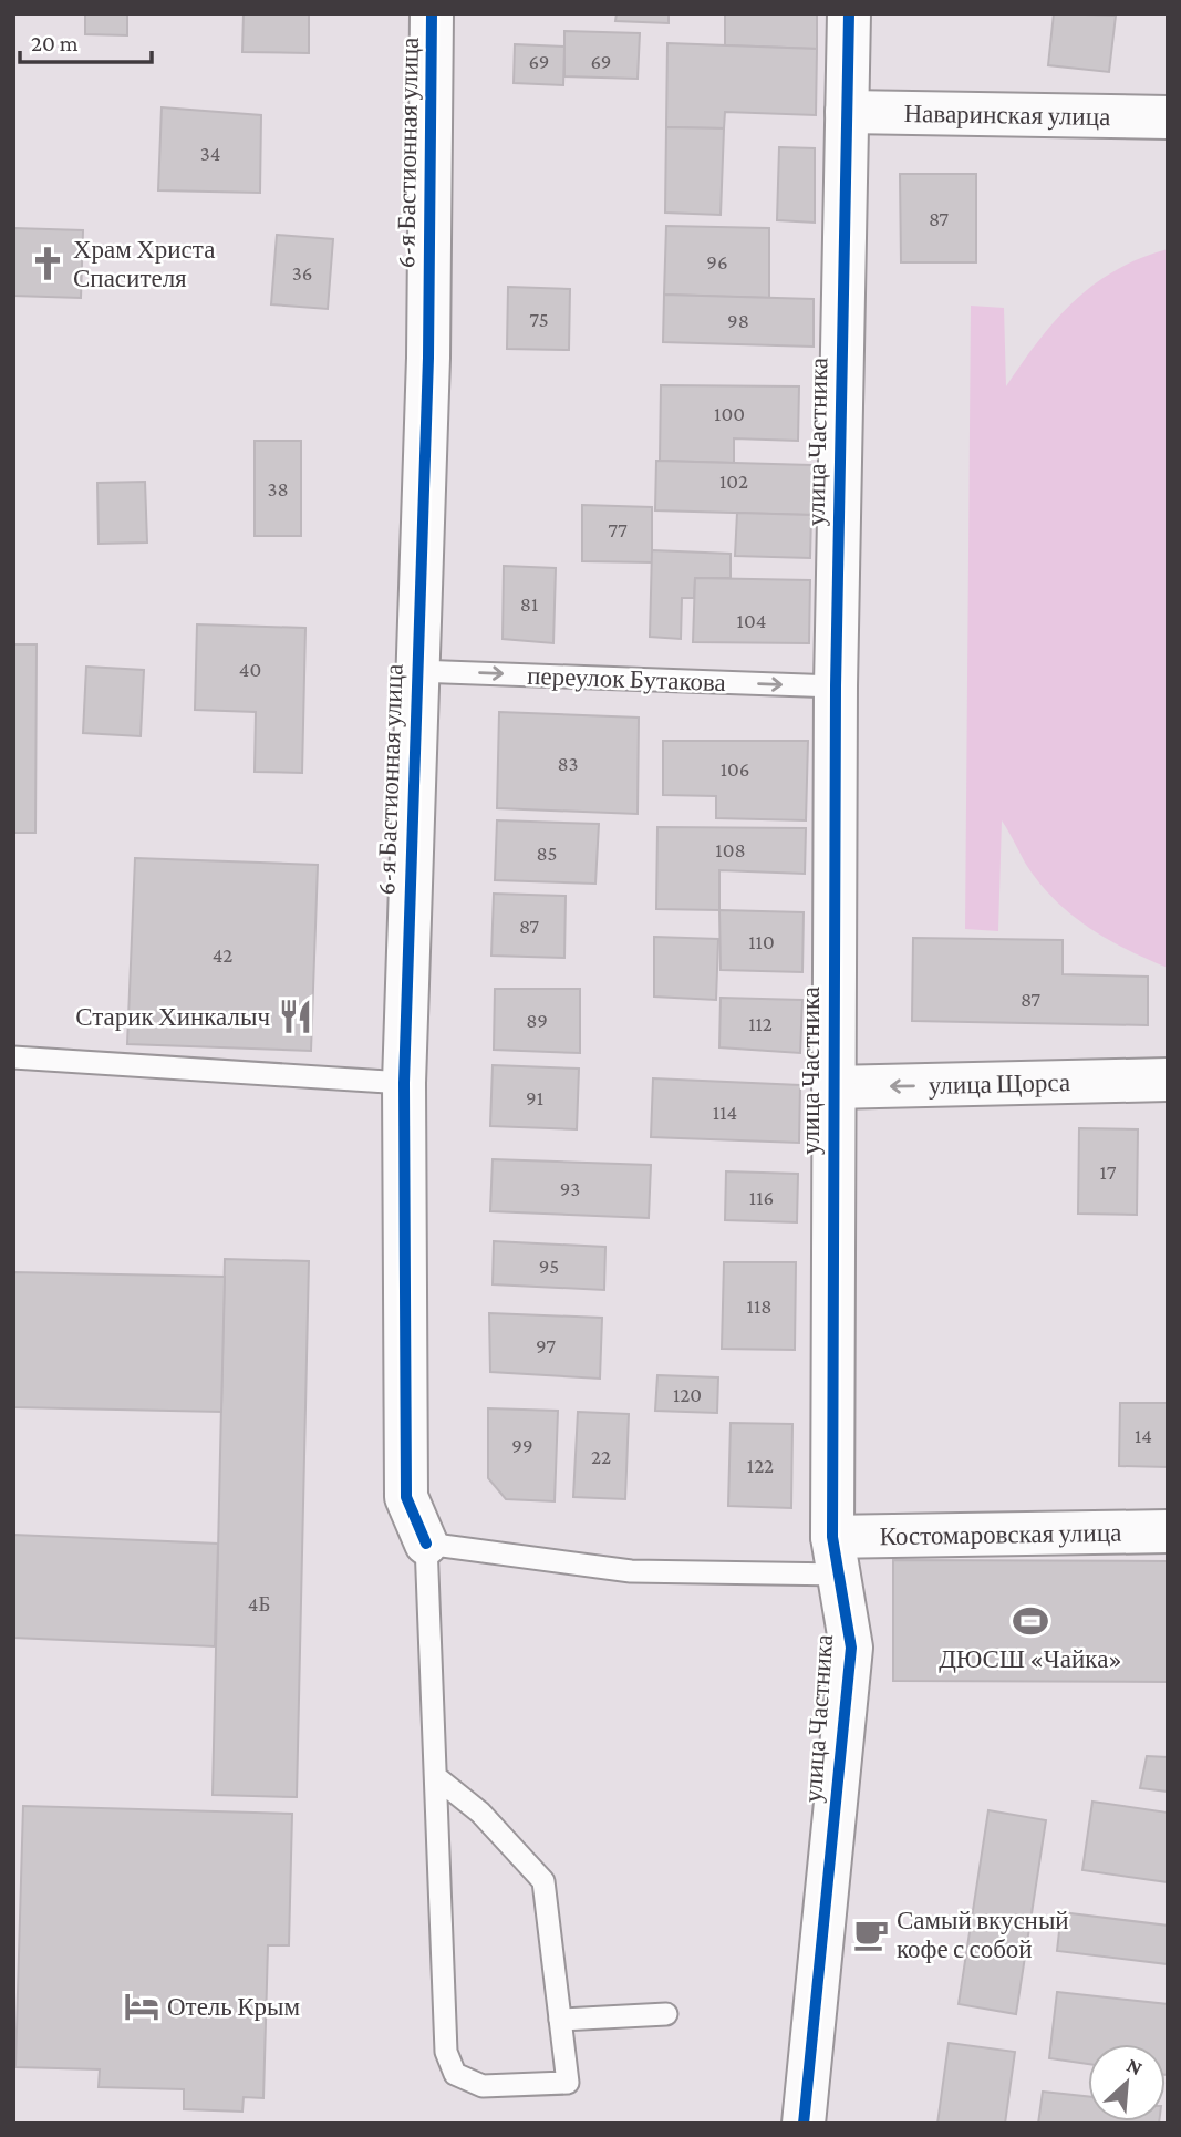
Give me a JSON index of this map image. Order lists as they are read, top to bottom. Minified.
{"streets":{"street":["Наваринская улица","6-я Бастионная улица","улица Частника","улица Щорса","Костомаровская улица"],"lane":["переулок Бутакова"]},"crossings":[["Наваринская улица","улица Частника"],["6-я Бастионная улица","переулок Бутакова"],["улица Частника","переулок Бутакова"],["улица Частника","улица Щорса"],["улица Частника","Костомаровская улица"]],"one_way":["переулок Бутакова","улица Щорса"],"places":{"church":["Храм Христа Спасителя"],"restaurant":["Старик Хинкалыч"],"sports":["ДЮСШ «Чайка»"],"cafe":["Самый вкусный кофе с собой"],"hotel":["Отель Крым"]},"house_numbers":["69","69","34","87","96","36","75","98","100","102","38","77","81","104","40","83","106","108","85","87","110","42","87","89","112","91","114","17","93","116","95","118","97","120","14","99","22","122","4Б"],"scale_bar":"20 m","north":"top right"}
